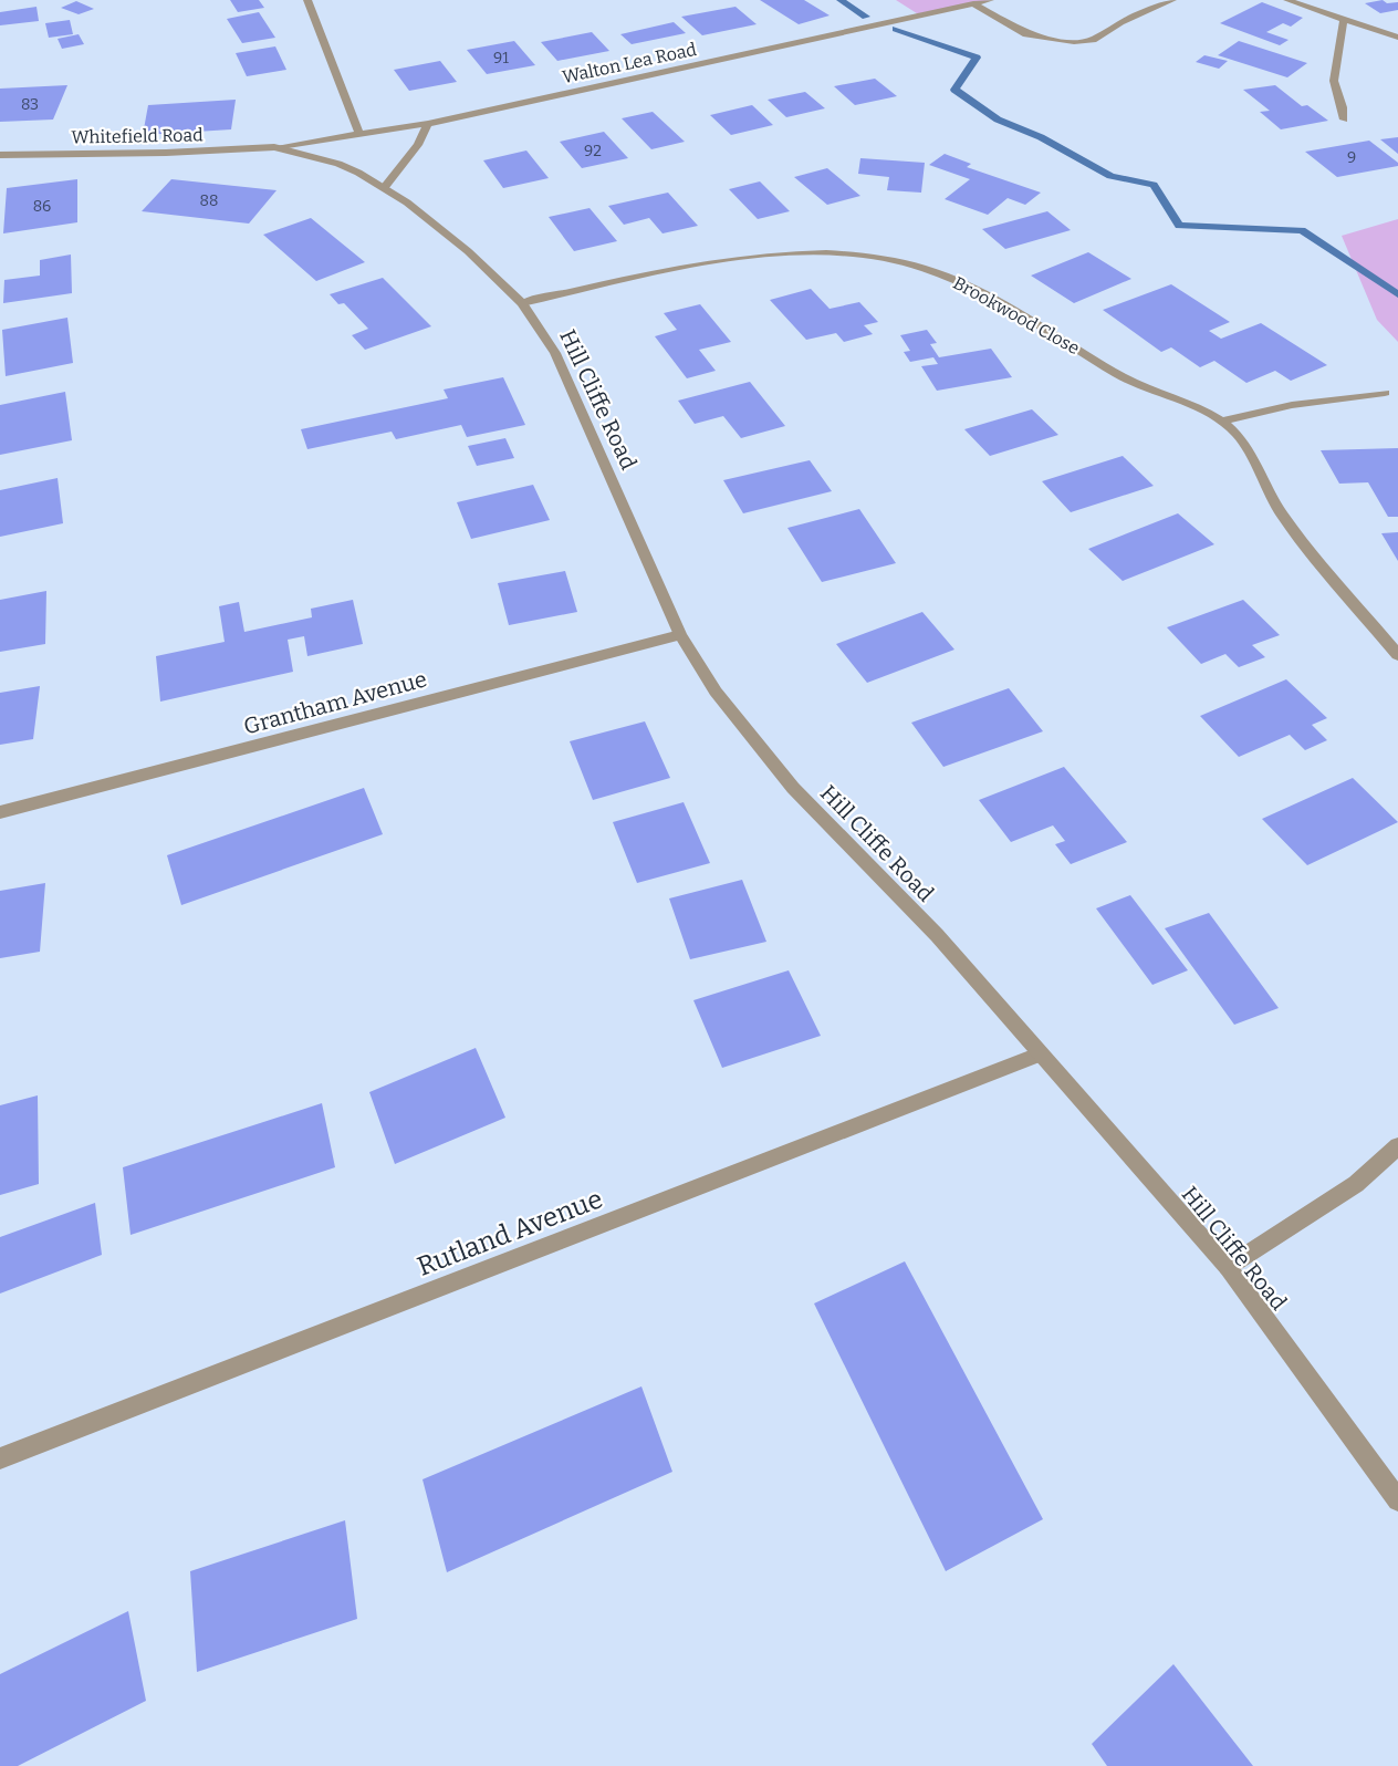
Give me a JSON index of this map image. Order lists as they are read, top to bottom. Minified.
{"streets":{"street":["Walton Lea Road","Whitefield Road","Brookwood Close","Hill Cliffe Road","Grantham Avenue","Rutland Avenue"]},"crossings":[["Walton Lea Road","Whitefield Road"],["Walton Lea Road","Hill Cliffe Road"],["Whitefield Road","Hill Cliffe Road"],["Brookwood Close","Hill Cliffe Road"],["Hill Cliffe Road","Grantham Avenue"],["Hill Cliffe Road","Rutland Avenue"]],"house_numbers":["91","83","92","9","88","86"]}
